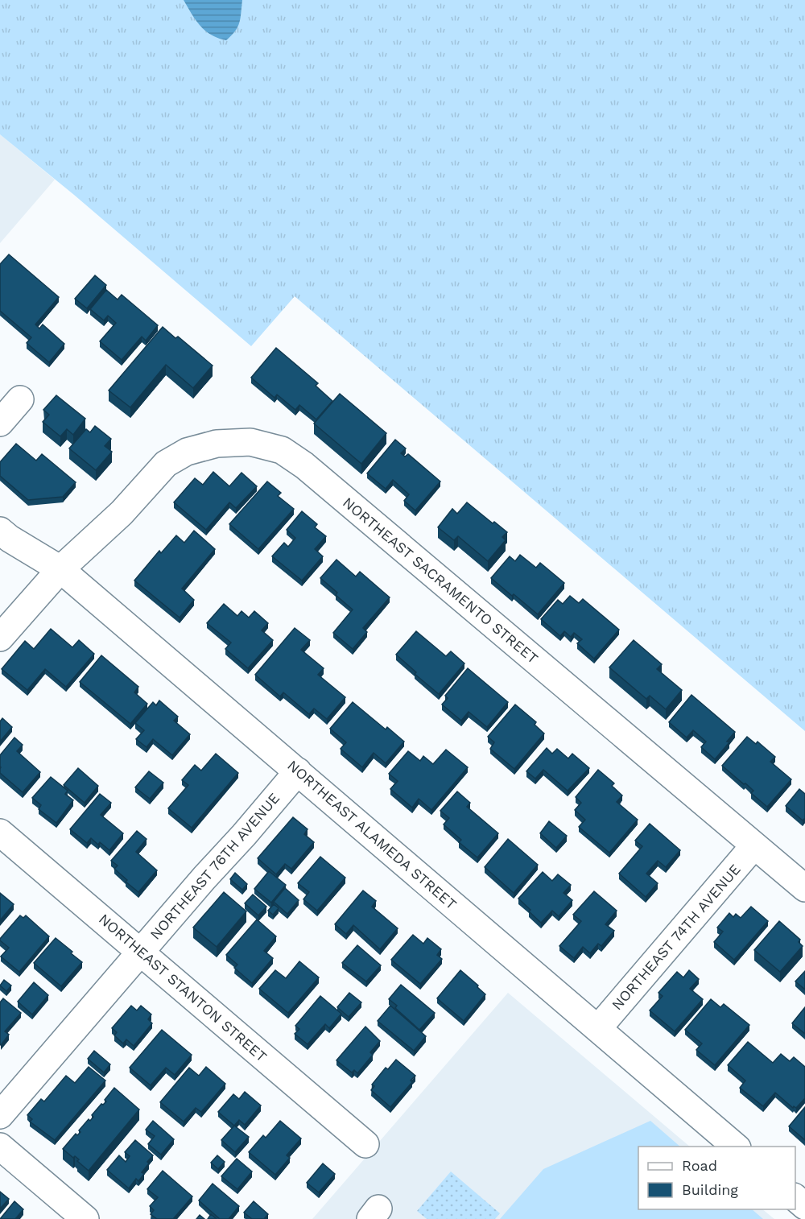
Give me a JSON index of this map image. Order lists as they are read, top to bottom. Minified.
{"streets":{"street":["NORTHEAST SACRAMENTO STREET","NORTHEAST ALAMEDA STREET","NORTHEAST 76TH AVENUE","NORTHEAST 74TH AVENUE","NORTHEAST STANTON STREET"]},"crossings":[["NORTHEAST SACRAMENTO STREET","NORTHEAST ALAMEDA STREET"],["NORTHEAST SACRAMENTO STREET","NORTHEAST 74TH AVENUE"],["NORTHEAST ALAMEDA STREET","NORTHEAST 76TH AVENUE"],["NORTHEAST ALAMEDA STREET","NORTHEAST 74TH AVENUE"],["NORTHEAST 76TH AVENUE","NORTHEAST STANTON STREET"]],"legend":["Road","Building"]}
